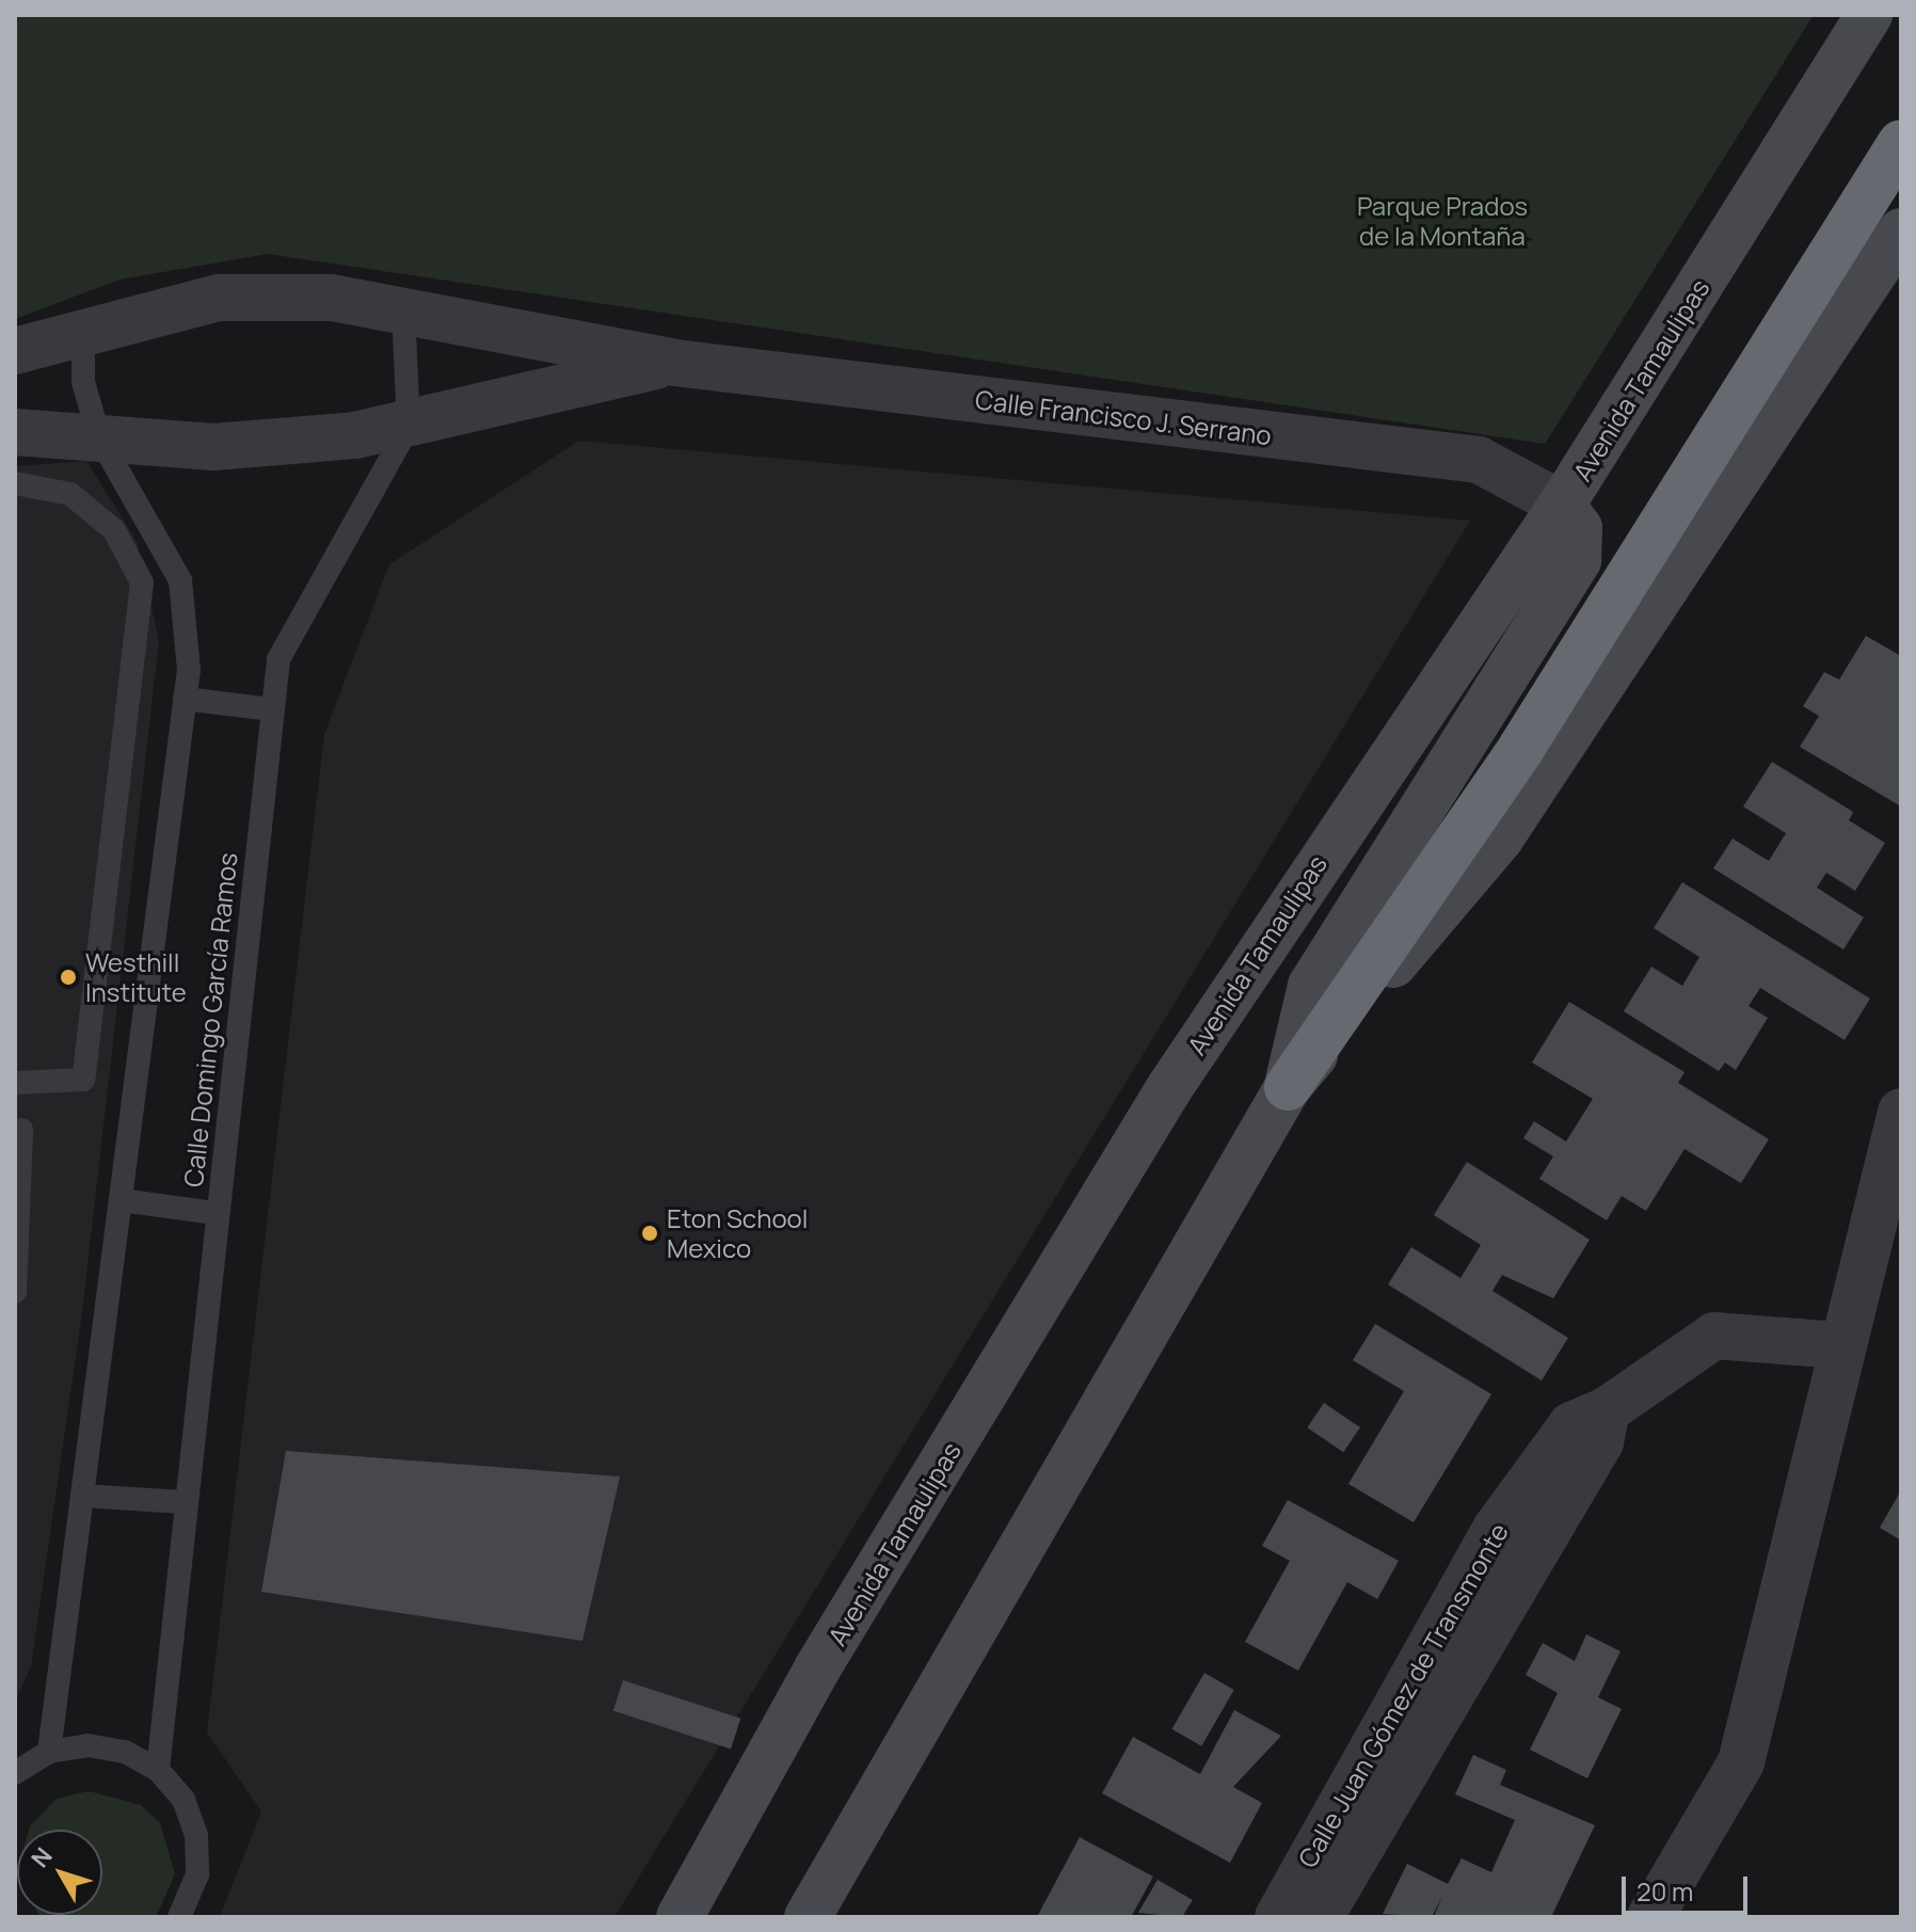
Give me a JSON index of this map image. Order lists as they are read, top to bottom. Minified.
{"streets":{"street":["Avenida Tamaulipas","Calle Francisco J. Serrano","Calle Juan Gómez de Transmonte"],"lane":["Calle Domingo García Ramos"]},"crossings":[["Avenida Tamaulipas","Calle Francisco J. Serrano"],["Calle Francisco J. Serrano","Calle Domingo García Ramos"]],"parks":["Parque Prados de la Montaña"],"places":["Westhill Institute","Eton School Mexico"],"scale_bar":"20 m","north":"top left"}
